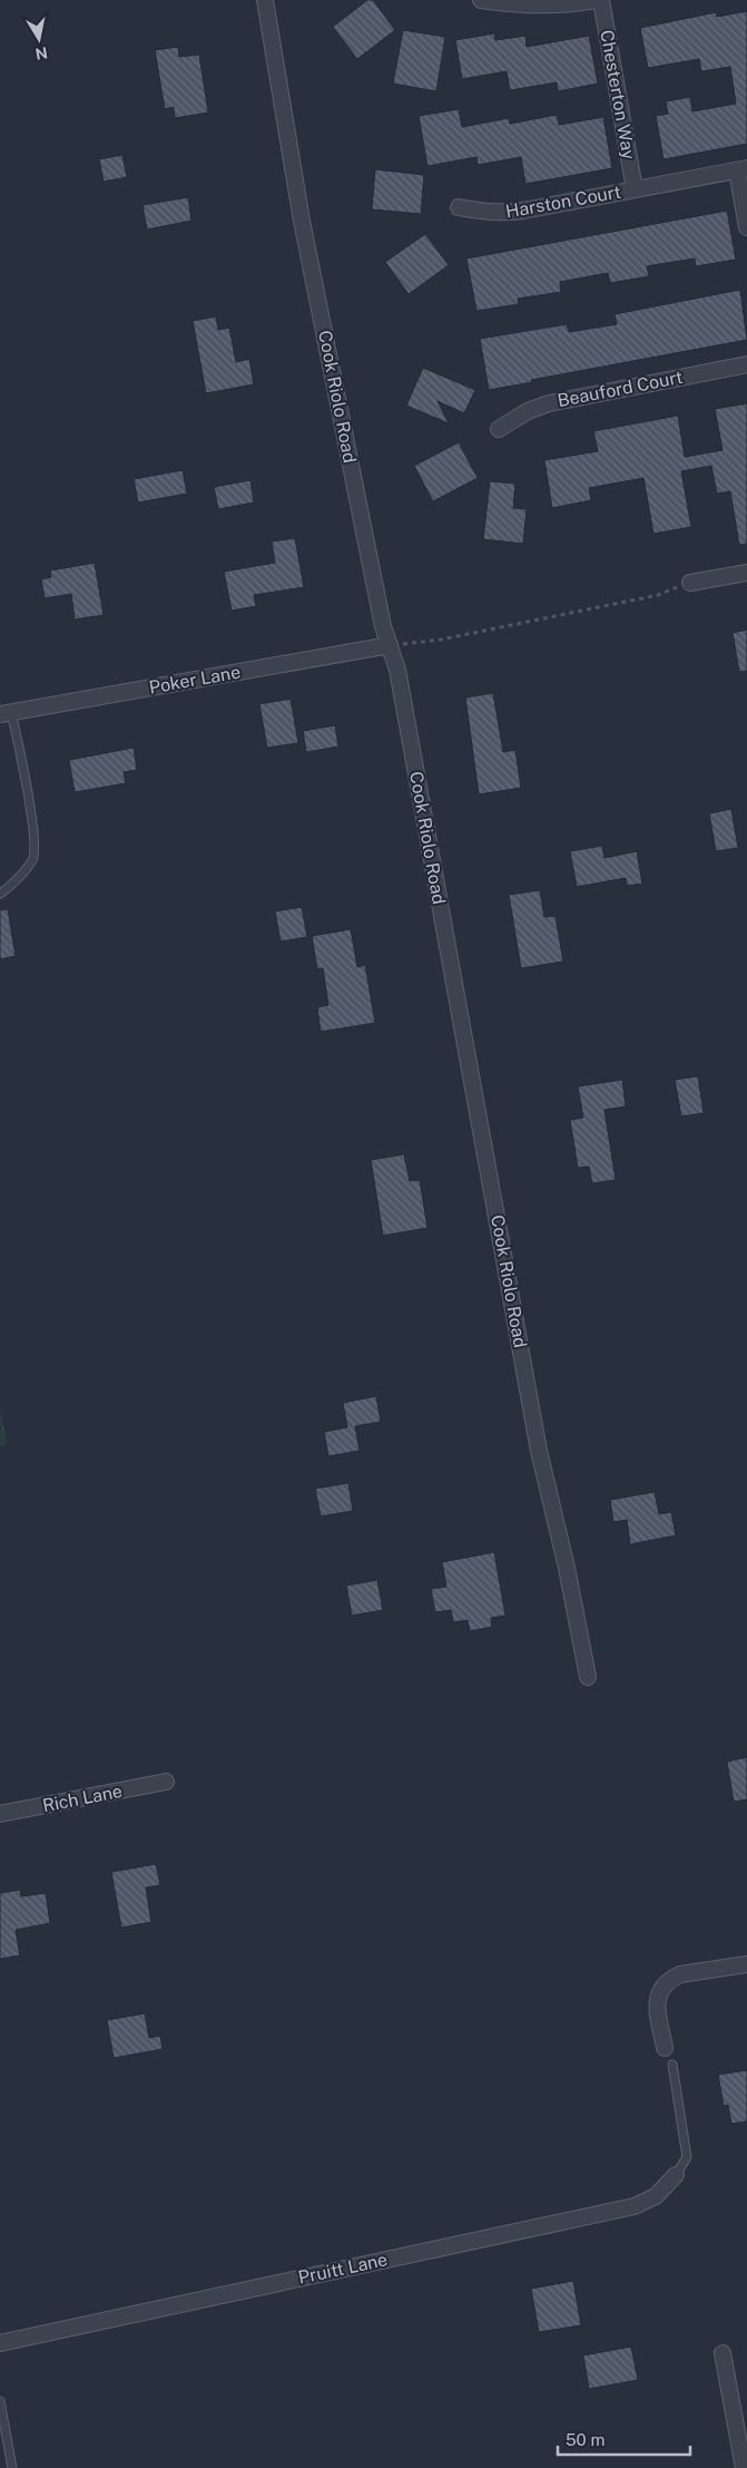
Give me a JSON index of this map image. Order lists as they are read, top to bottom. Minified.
{"streets":{"street":["Chesterton Way","Harston Court","Beauford Court","Cook Riolo Road","Poker Lane","Rich Lane","Pruitt Lane"]},"crossings":[["Chesterton Way","Harston Court"],["Cook Riolo Road","Poker Lane"]],"scale_bar":"50 m","north":"bottom"}
